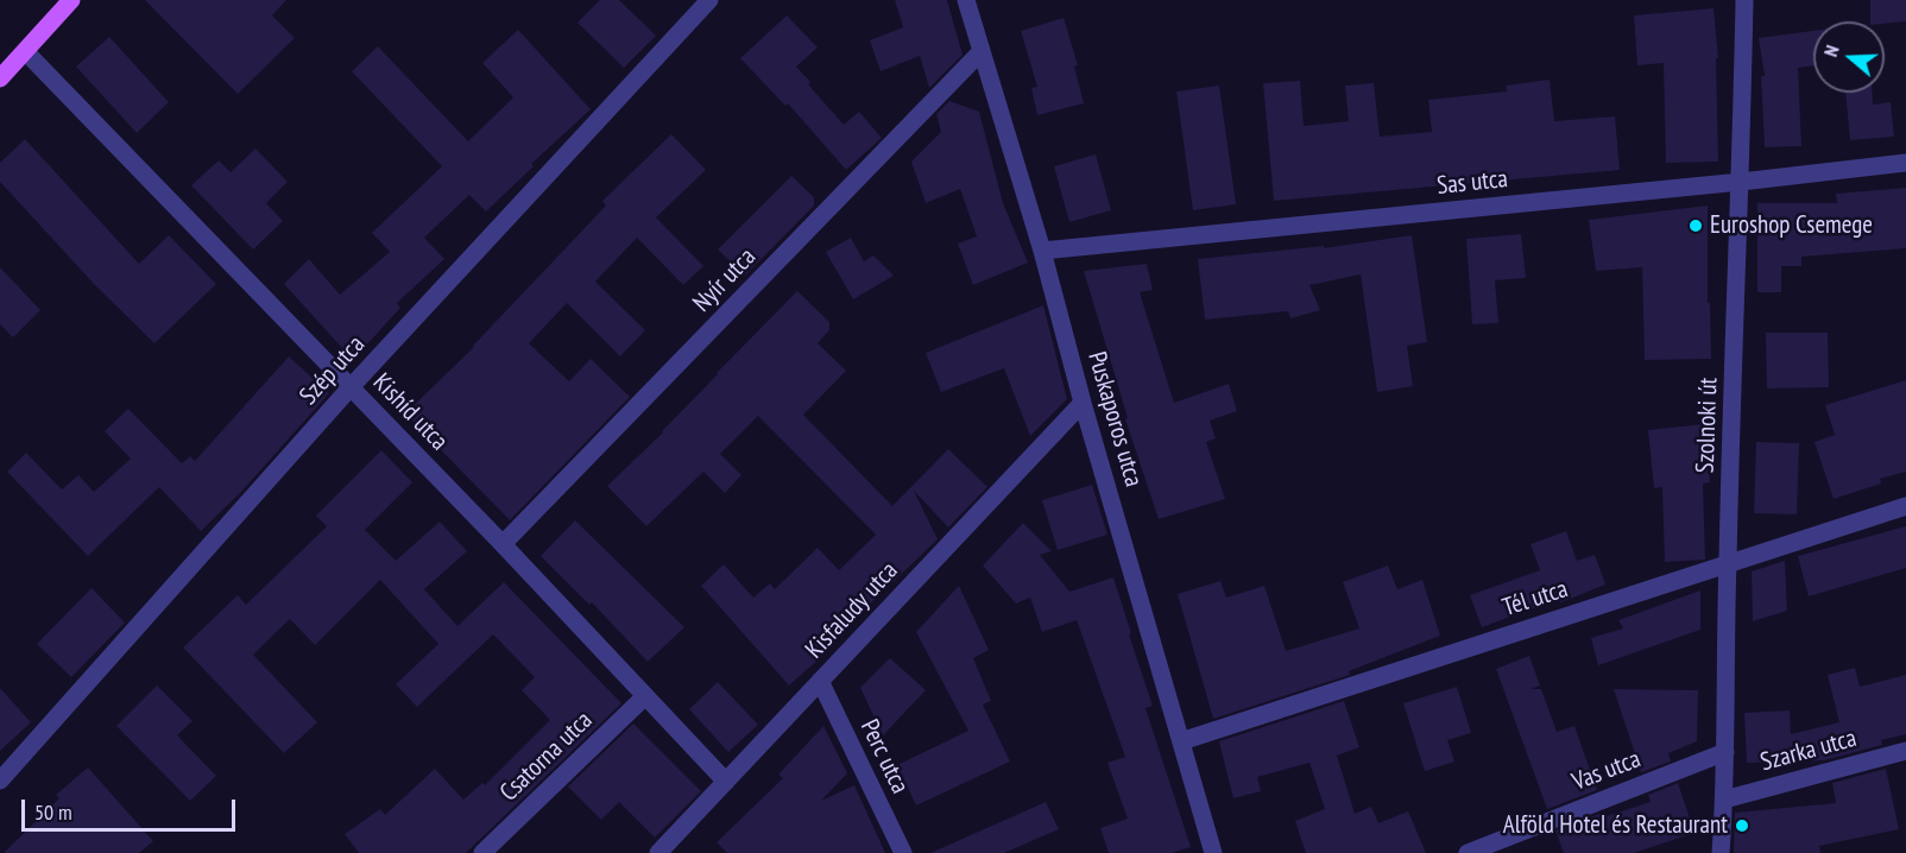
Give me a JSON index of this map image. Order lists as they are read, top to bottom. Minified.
{"streets":{"street":["Sas utca","Nyír utca","Szép utca","Kishíd utca","Puskaporos utca","Szolnoki út","Tél utca","Kisfaludy utca","Szarka utca","Csatorna utca","Perc utca","Vas utca"]},"crossings":[["Sas utca","Puskaporos utca"],["Sas utca","Szolnoki út"],["Nyír utca","Kishíd utca"],["Nyír utca","Puskaporos utca"],["Szép utca","Kishíd utca"],["Kishíd utca","Kisfaludy utca"],["Kishíd utca","Csatorna utca"],["Puskaporos utca","Tél utca"],["Puskaporos utca","Kisfaludy utca"],["Szolnoki út","Tél utca"],["Szolnoki út","Szarka utca"],["Szolnoki út","Vas utca"],["Kisfaludy utca","Perc utca"]],"places":["Euroshop Csemege","Alföld Hotel és Restaurant"],"scale_bar":"50 m","north":"left"}
